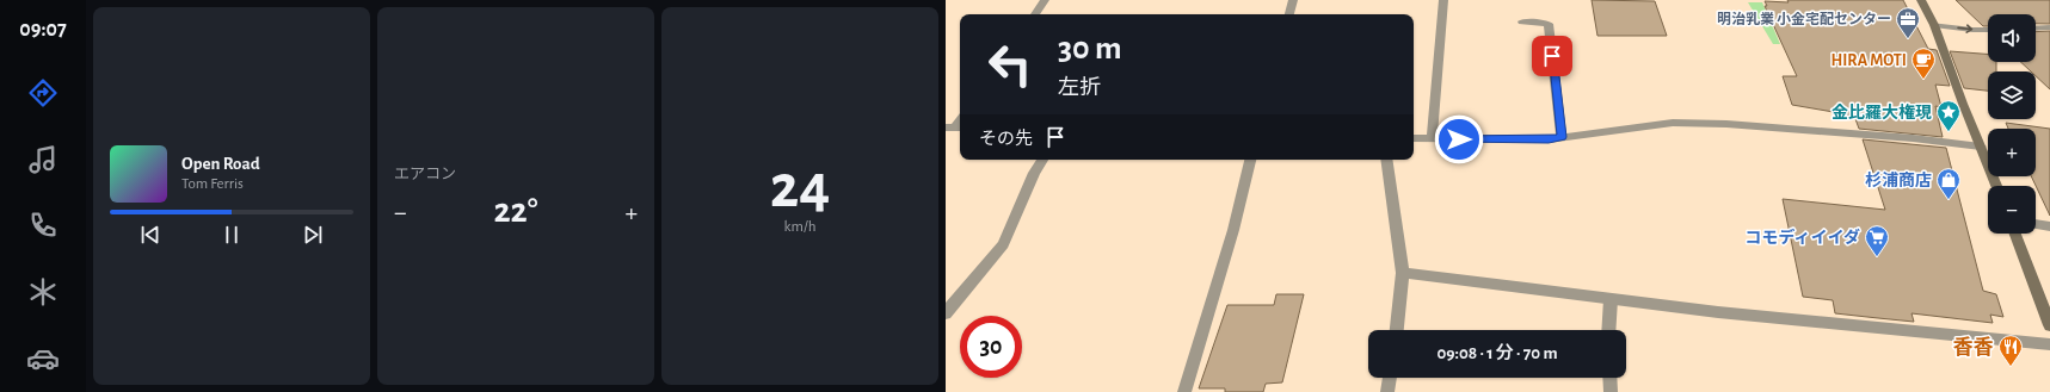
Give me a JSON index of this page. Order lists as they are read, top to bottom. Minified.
{"places":{"office":["明治乳業 小金宅配センター"],"cafe":["HIRA MOTI"],"place":["金比羅大権現"],"shop":["杉浦商店"],"supermarket":["コモディイイダ"],"restaurant":["香香"]},"page":{"tabs":"09:07","tile":["エアコン",["24","km/h"]],"map_buttons":["+","−"],"turn":["30 m","左折"],"then":"その先","song":["Open Road","Tom Ferris"],"heat":["−","22°","+"],"limit":"30","trip":"09:08 · 1 分 · 70 m"}}
